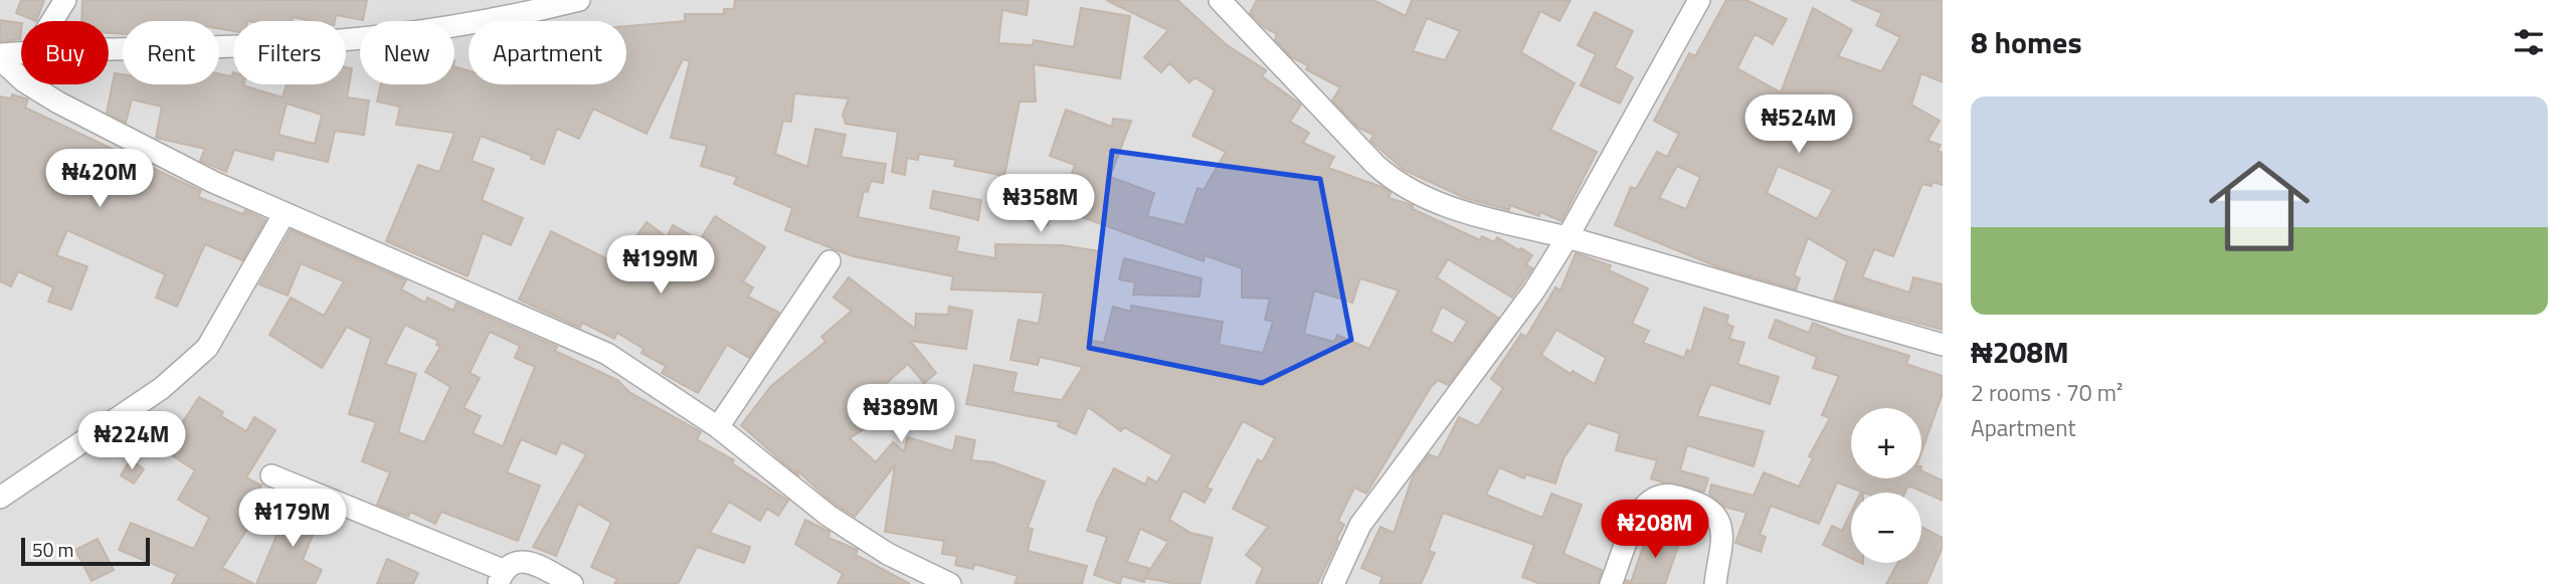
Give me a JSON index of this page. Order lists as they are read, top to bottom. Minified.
{"scale_bar":"50 m","page":{"heading":"8 homes","chip":["Buy","Rent","Filters","New","Apartment"],"list":[{"name":"₦208M","note":"2 rooms · 70 m² · Apartment"}],"price":["₦524M","₦420M","₦358M","₦199M","₦389M","₦224M","₦179M","₦208M"],"map_buttons":["+","−"],"scale":"50 m"}}
